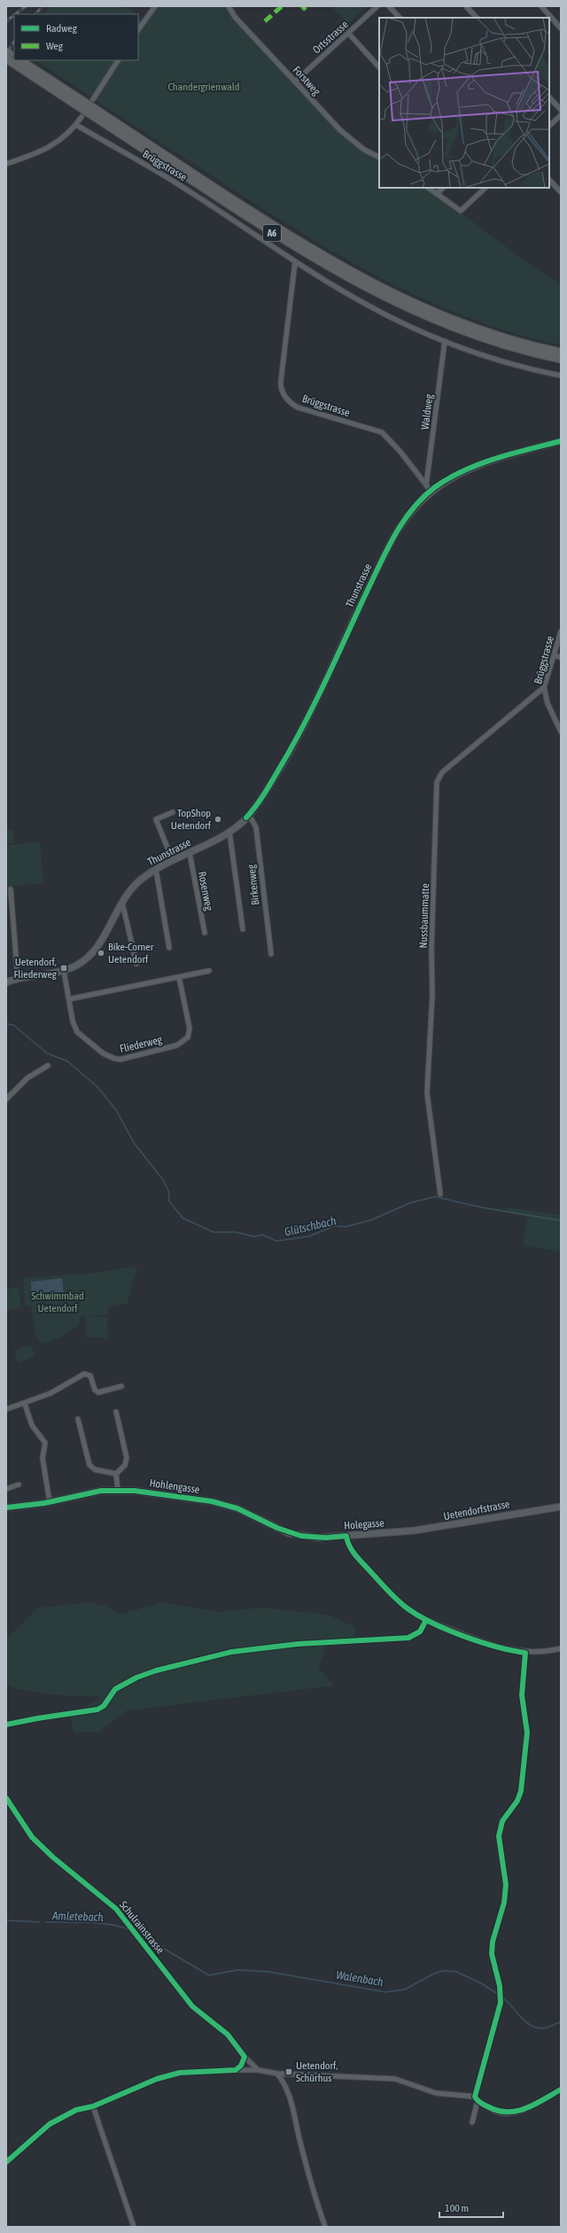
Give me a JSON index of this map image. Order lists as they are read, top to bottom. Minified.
{"streets":{"highway":["A6"],"main road":["Thunstrasse","Hohlengasse","Uetendorfstrasse","Holegasse"],"street":["Ortsstrasse","Forstweg","Brüggstrasse","Waldweg","Birkenweg","Rosenweg","Nussbaummatte","Fliederweg","Schulrainstrasse"]},"crossings":[["Ortsstrasse","Forstweg"],["Brüggstrasse","Waldweg"],["Brüggstrasse","Thunstrasse"],["Brüggstrasse","Nussbaummatte"],["Waldweg","Thunstrasse"],["Thunstrasse","Birkenweg"],["Thunstrasse","Rosenweg"],["Thunstrasse","Fliederweg"],["Hohlengasse","Holegasse"],["Uetendorfstrasse","Holegasse"]],"water":["Glütschbach","Amletebach","Walenbach"],"parks":["Chandergrienwald","Schwimmbad Uetendorf"],"places":{"other":["TopShop Uetendorf","Bike-Corner Uetendorf"],"transit":["Uetendorf, Fliederweg","Uetendorf, Schürhus"]},"legend":["Radweg","Weg"],"scale_bar":"100 m"}
